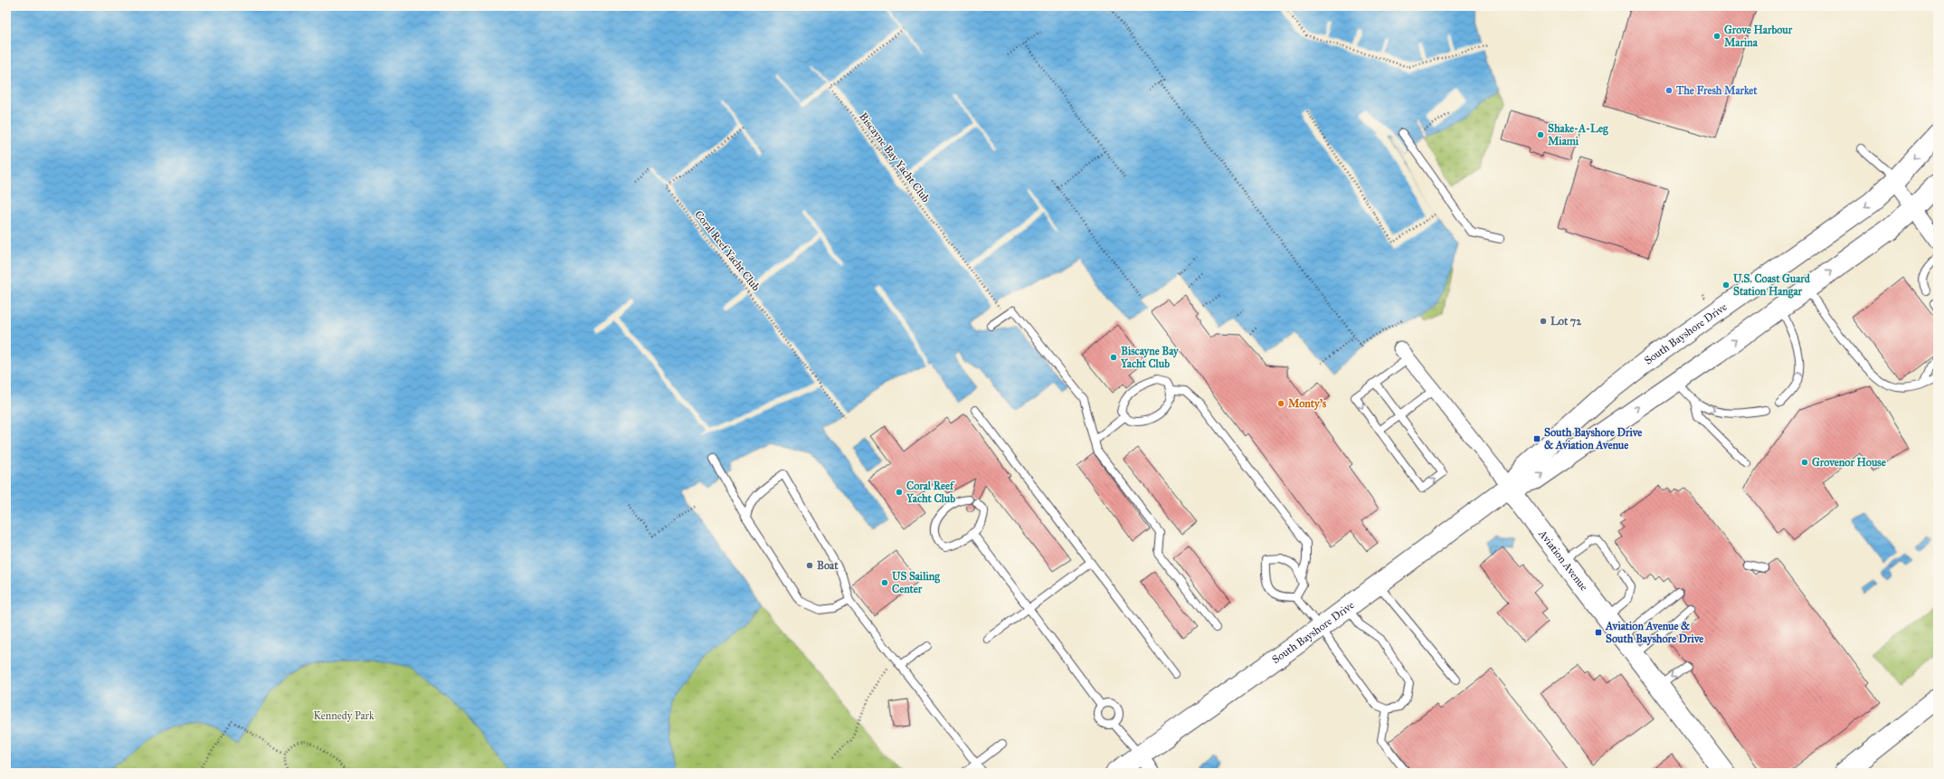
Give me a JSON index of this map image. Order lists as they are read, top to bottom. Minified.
{"streets":{"main road":["South Bayshore Drive","Aviation Avenue"],"path":["Biscayne Bay Yacht Club","Coral Reef Yacht Club"]},"crossings":[["South Bayshore Drive","Aviation Avenue"]],"parks":["Kennedy Park"],"places":{"other":["Grove Harbour Marina","The Fresh Market","Shake-A-Leg Miami","U.S. Coast Guard Station Hangar","Lot 72","Biscayne Bay Yacht Club","Monty's","Grovenor House","Coral Reef Yacht Club","Boat","US Sailing Center"],"transit":["South Bayshore Drive & Aviation Avenue","Aviation Avenue & South Bayshore Drive"]}}
